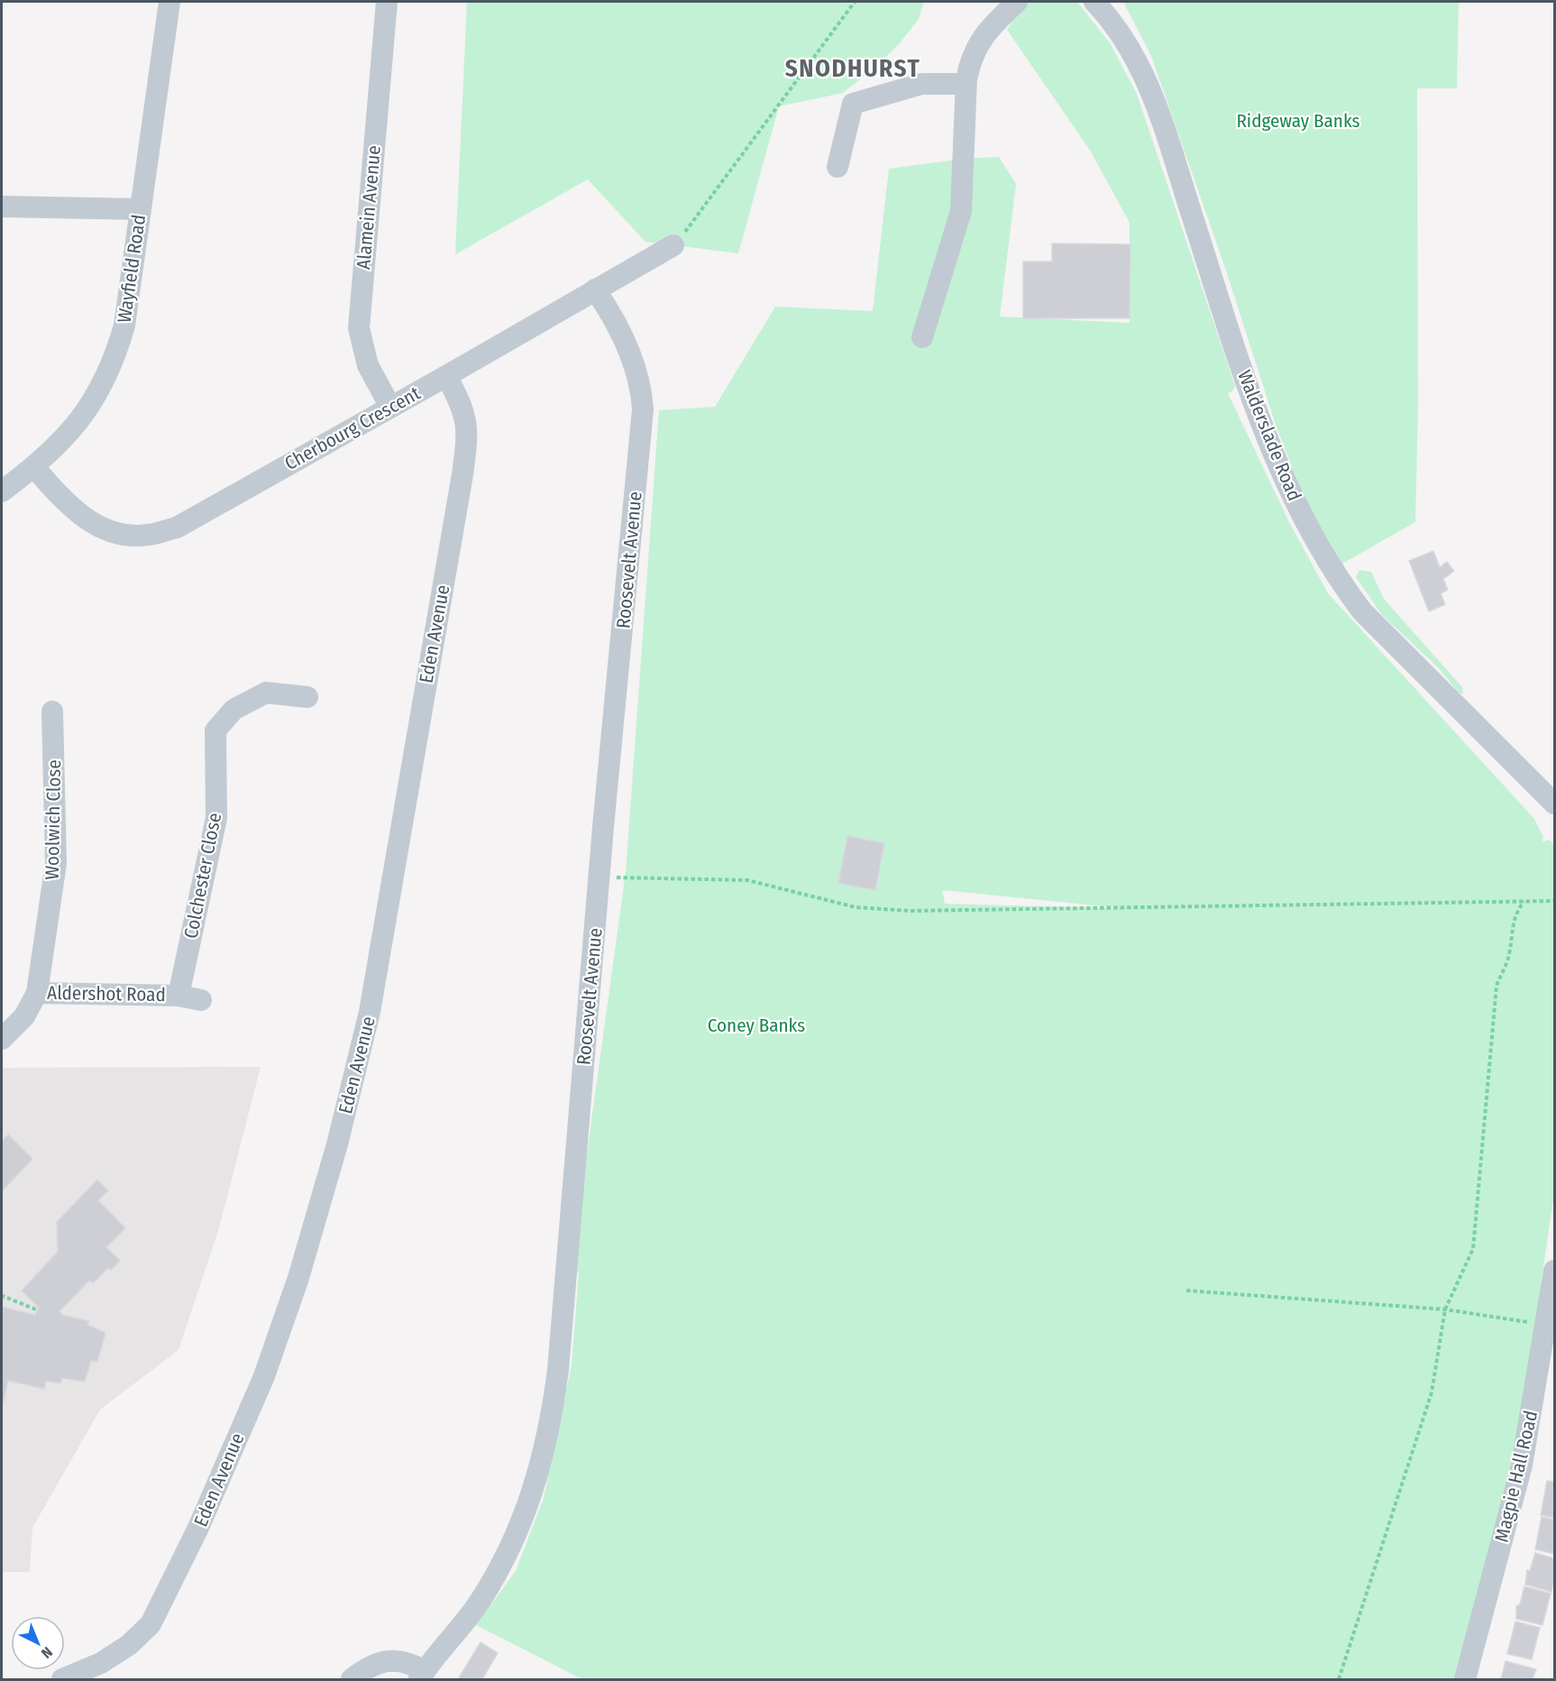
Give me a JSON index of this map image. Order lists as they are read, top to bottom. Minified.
{"streets":{"street":["Alamein Avenue","Wayfield Road","Cherbourg Crescent","Walderslade Road","Roosevelt Avenue","Eden Avenue","Woolwich Close","Colchester Close","Aldershot Road","Magpie Hall Road"]},"crossings":[["Alamein Avenue","Cherbourg Crescent"],["Wayfield Road","Cherbourg Crescent"],["Cherbourg Crescent","Roosevelt Avenue"],["Cherbourg Crescent","Eden Avenue"],["Woolwich Close","Aldershot Road"],["Colchester Close","Aldershot Road"]],"districts":["SNODHURST"],"parks":["Ridgeway Banks","Coney Banks"],"north":"bottom right"}
